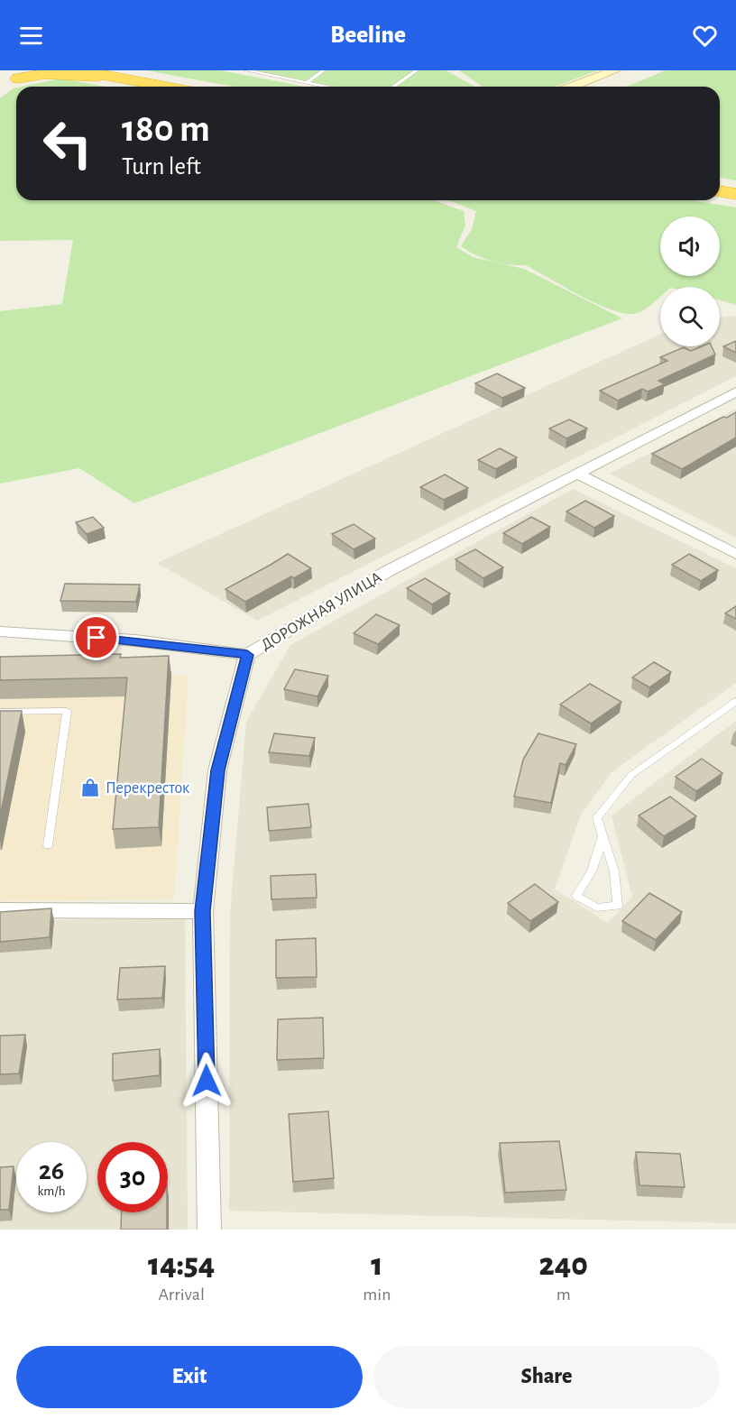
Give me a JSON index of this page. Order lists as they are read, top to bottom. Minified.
{"streets":{"street":["ДОРОЖНАЯ УЛИЦА"]},"places":{"shop":["Перекресток"]},"page":{"header":"Beeline","turn":["180 m","Turn left"],"speed":"26 km/h","limit":"30","eta":["14:54","Arrival","1","min","240","m"],"buttons":["Exit","Share"]}}
